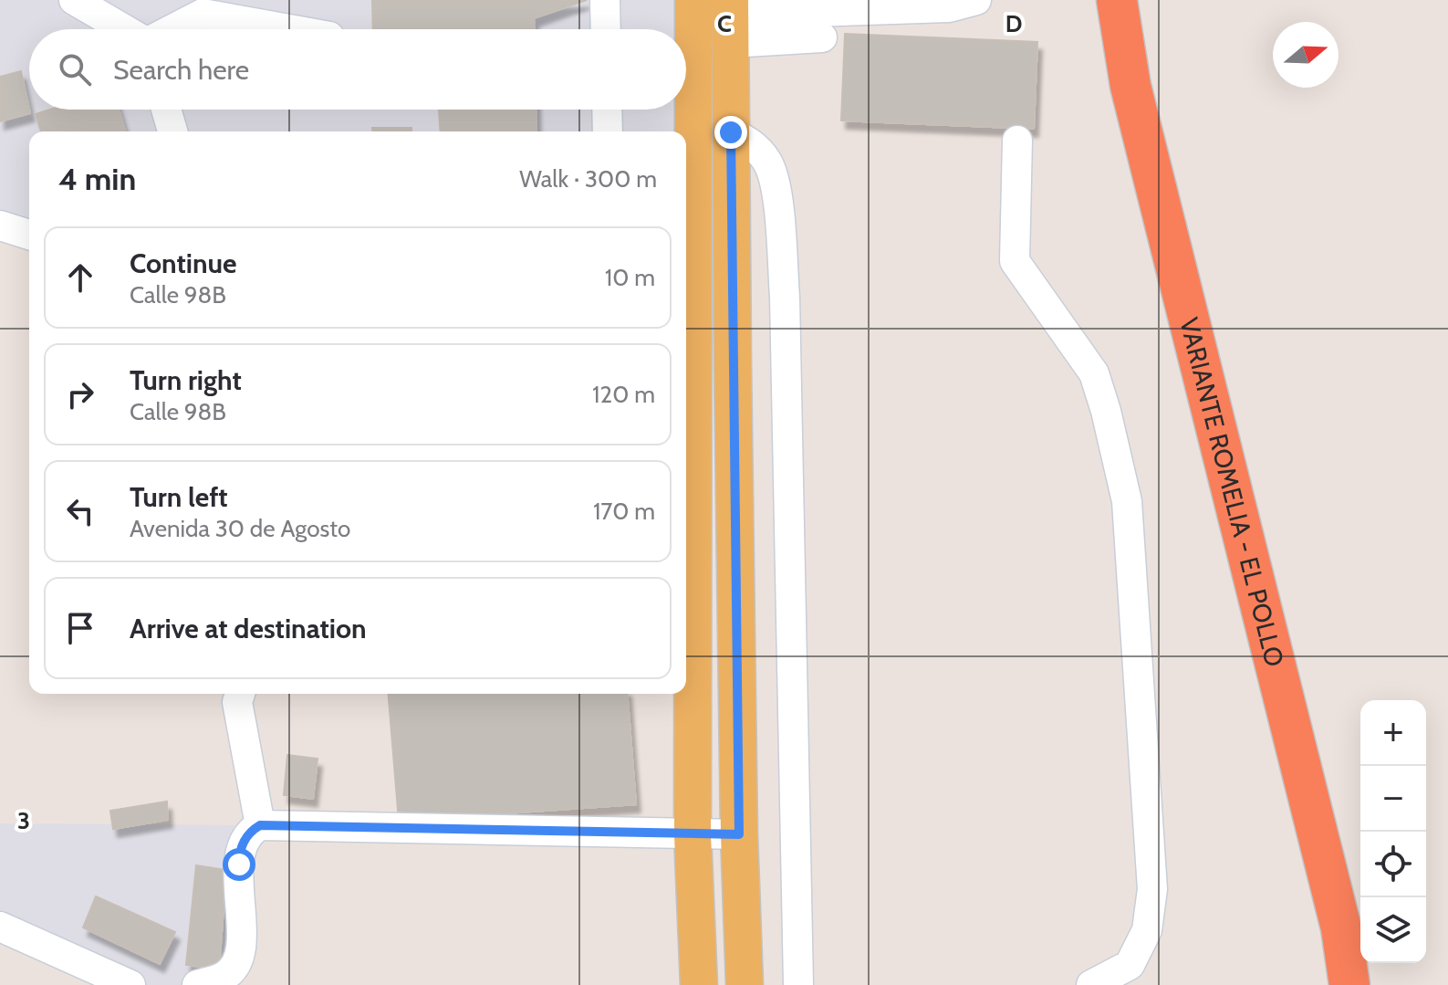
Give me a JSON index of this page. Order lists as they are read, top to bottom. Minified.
{"streets":{"highway":["VARIANTE ROMELIA - EL POLLO"]},"north":"right","page":{"search":"Search here","heading":["4 min","Walk · 300 m"],"list":[["Continue","Calle 98B","10 m"],["Turn right","Calle 98B","120 m"],["Turn left","Avenida 30 de Agosto","170 m"],"Arrive at destination"],"map_buttons":["+","−"]},"grid":{"columns":["C","D"],"rows":["3"]}}
